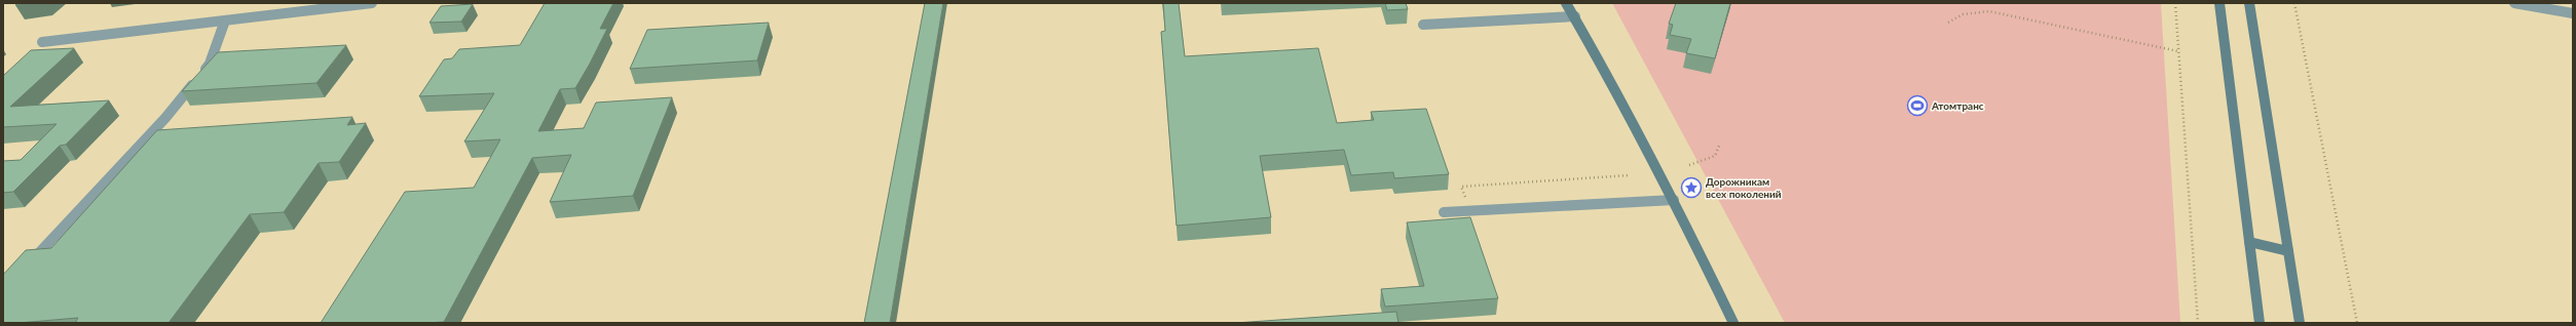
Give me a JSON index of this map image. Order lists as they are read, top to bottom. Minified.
{"places":{"sports":["Атомтранс"],"place":["Дорожникам всех поколений"]}}
